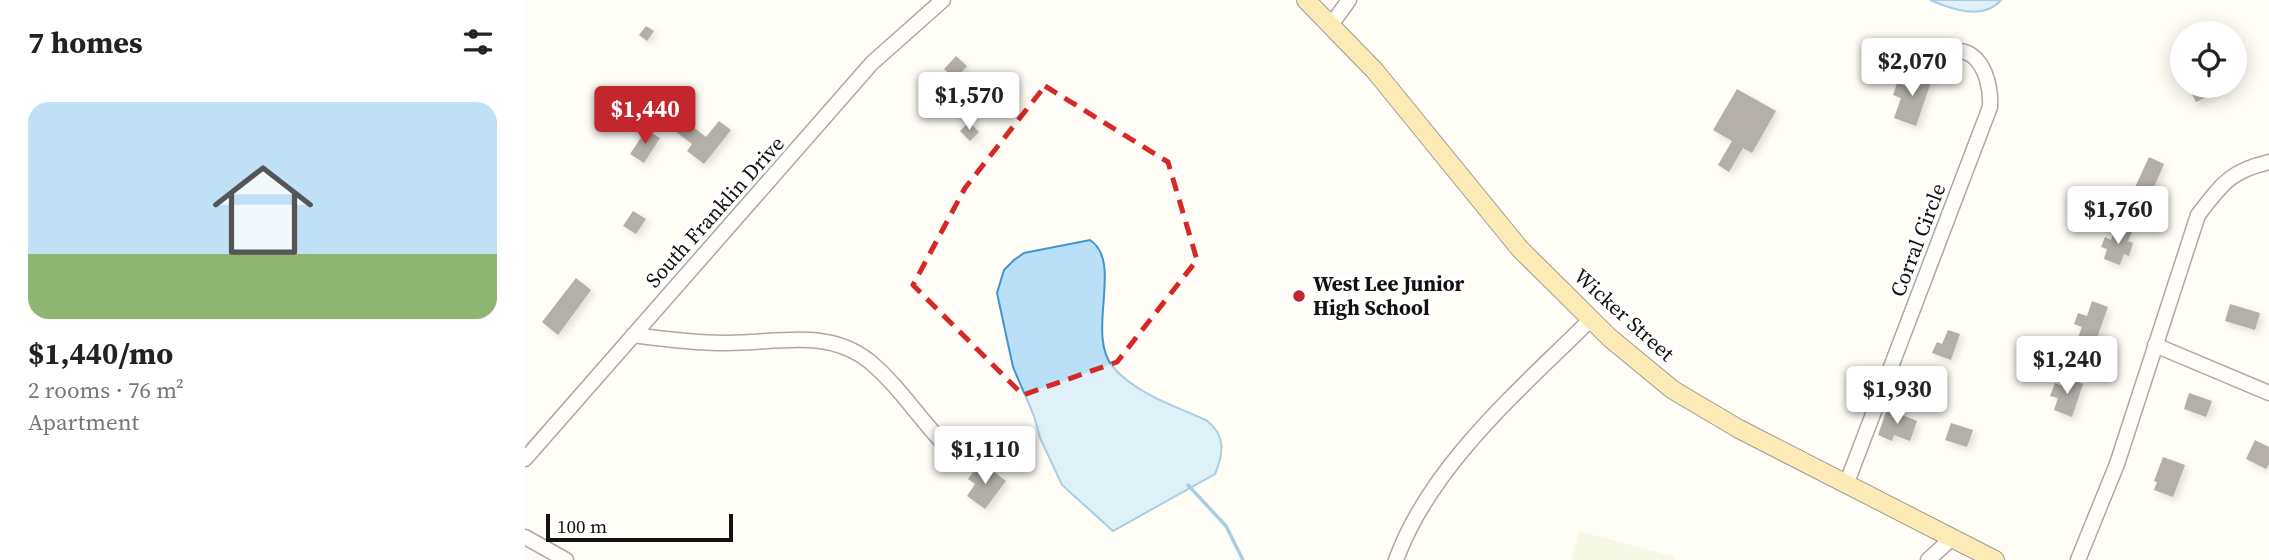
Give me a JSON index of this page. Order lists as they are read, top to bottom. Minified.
{"streets":{"main road":["Wicker Street"],"street":["South Franklin Drive","Corral Circle"]},"crossings":[["Corral Circle","Wicker Street"]],"places":["West Lee Junior High School"],"scale_bar":"100 m","page":{"heading":"7 homes","price":["$2,070","$1,570","$1,440","$1,760","$1,240","$1,930","$1,110"],"list":[{"name":"$1,440/mo","note":"2 rooms · 76 m² · Apartment"}],"scale":"100 m"}}
